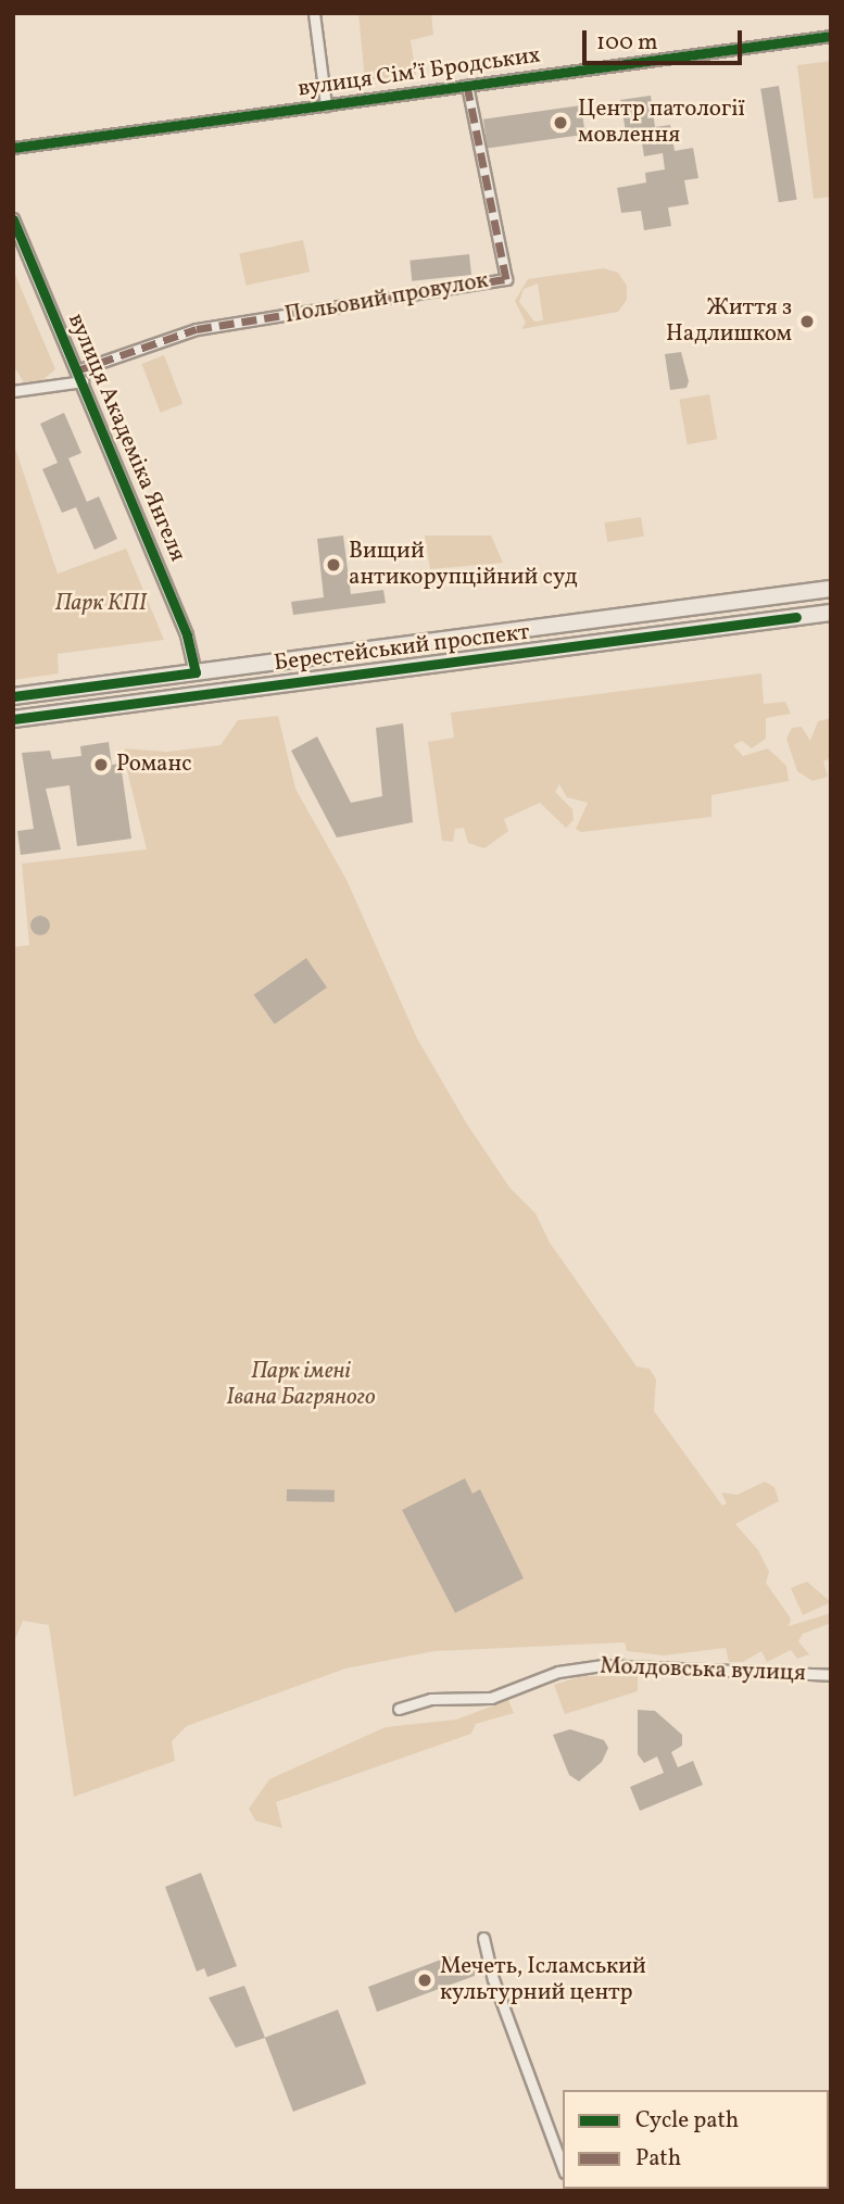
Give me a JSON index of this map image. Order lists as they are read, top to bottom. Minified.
{"streets":{"main road":["Берестейський проспект"],"street":["вулиця Сімʼї Бродських","Польовий провулок","вулиця Академіка Янгеля","Молдовська вулиця"]},"crossings":[["вулиця Сімʼї Бродських","Польовий провулок"],["Польовий провулок","вулиця Академіка Янгеля"],["вулиця Академіка Янгеля","Берестейський проспект"]],"parks":["Парк КПІ","Парк імені Івана Багряного"],"places":["Центр патології мовлення","Життя з Надлишком","Вищий антикорупційний суд","Романс","Мечеть, Ісламський культурний центр"],"legend":["Cycle path","Path"],"scale_bar":"100 m"}
